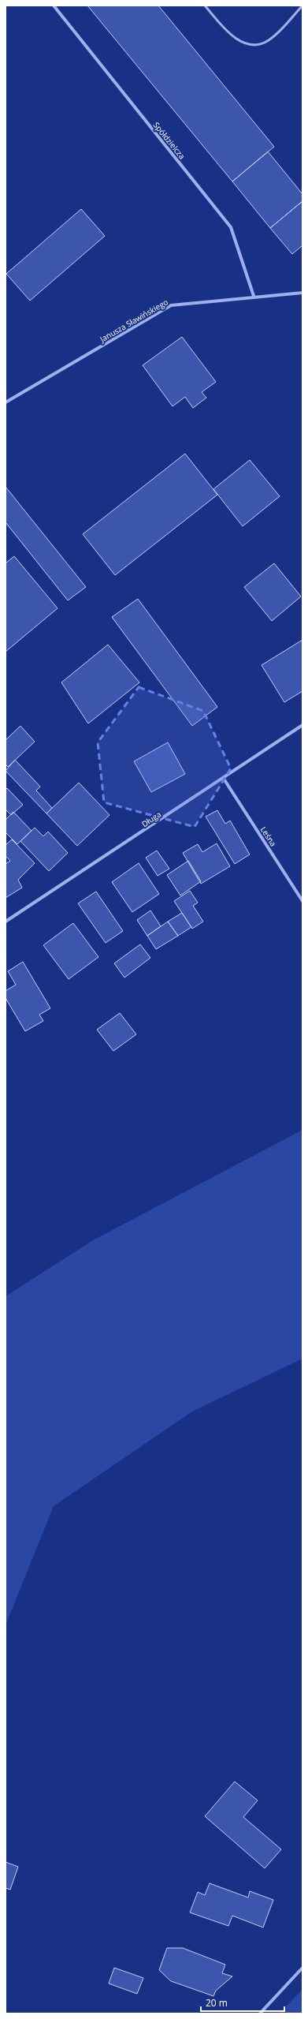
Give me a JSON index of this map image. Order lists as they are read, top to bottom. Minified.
{"streets":{"street":["Spółdzielcza","Janusza Sławińskiego","Długa","Leśna"]},"crossings":[["Spółdzielcza","Janusza Sławińskiego"],["Długa","Leśna"]],"scale_bar":"20 m"}
